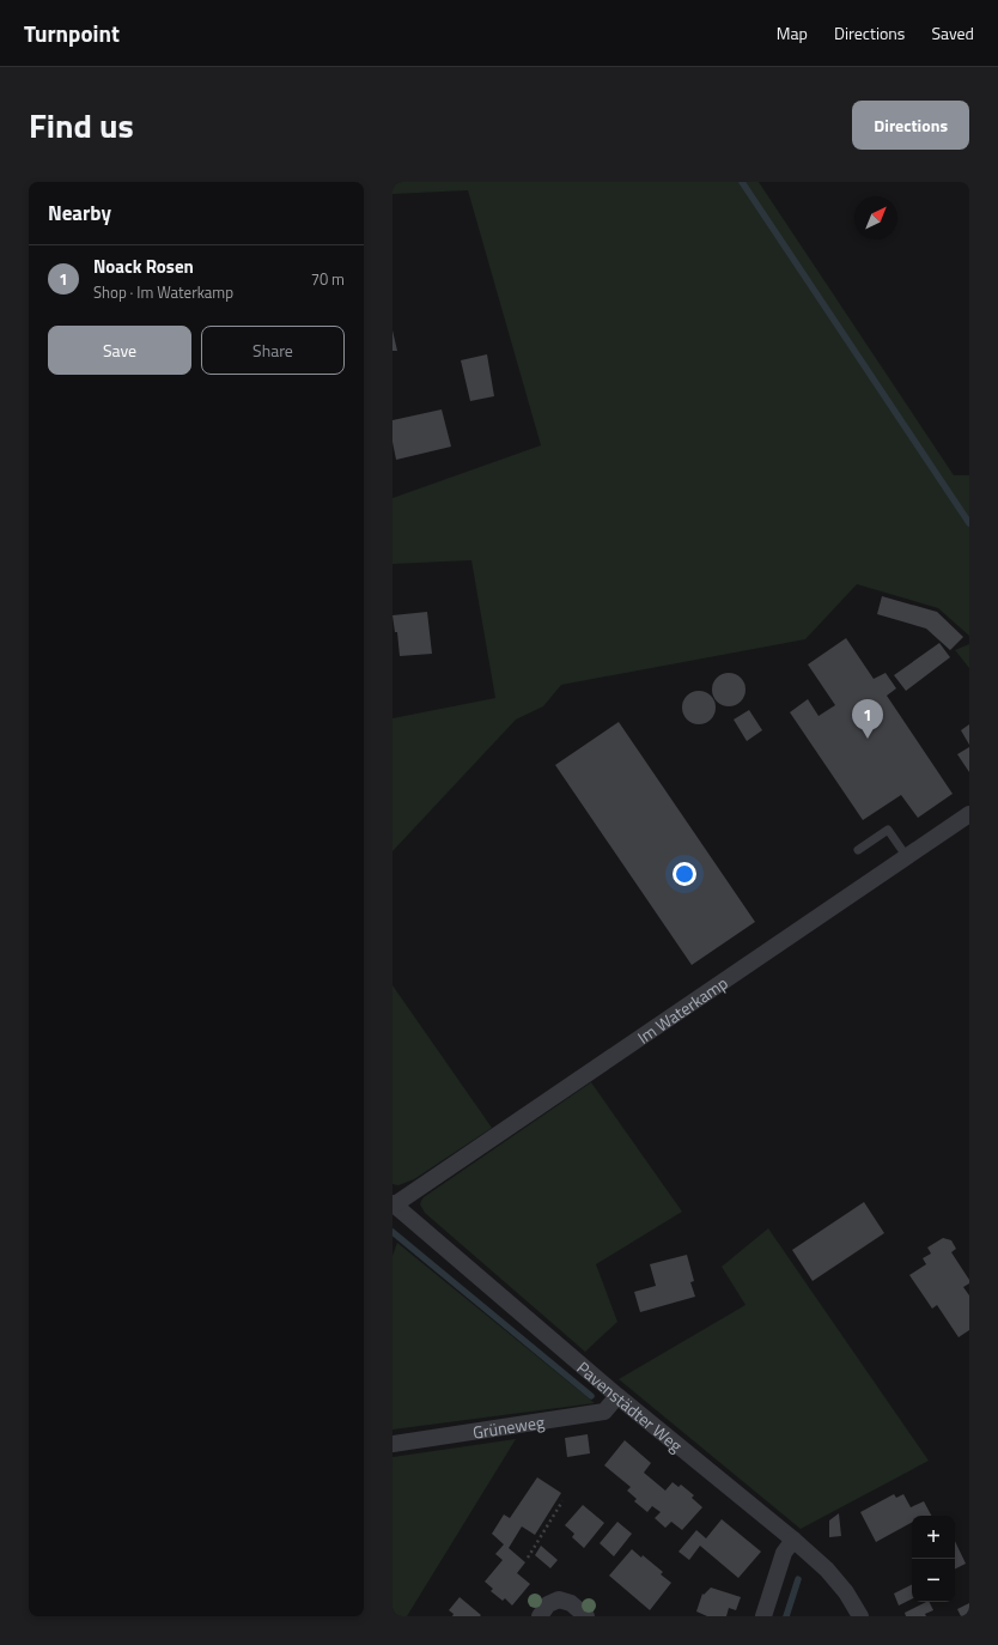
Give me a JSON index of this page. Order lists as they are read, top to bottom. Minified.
{"streets":{"street":["Im Waterkamp","Pavenstädter Weg","Grüneweg"]},"crossings":[["Im Waterkamp","Pavenstädter Weg"],["Pavenstädter Weg","Grüneweg"]],"north":"top right","page":{"header":"Turnpoint","nav":["Map","Directions","Saved"],"title":"Find us","buttons":["Directions",["Save","Share"]],"heading":"Nearby","list":[{"mark":"1","name":"Noack Rosen","note":"Shop · Im Waterkamp","value":"70 m"}],"pins":"1","map_buttons":["+","−"]}}
